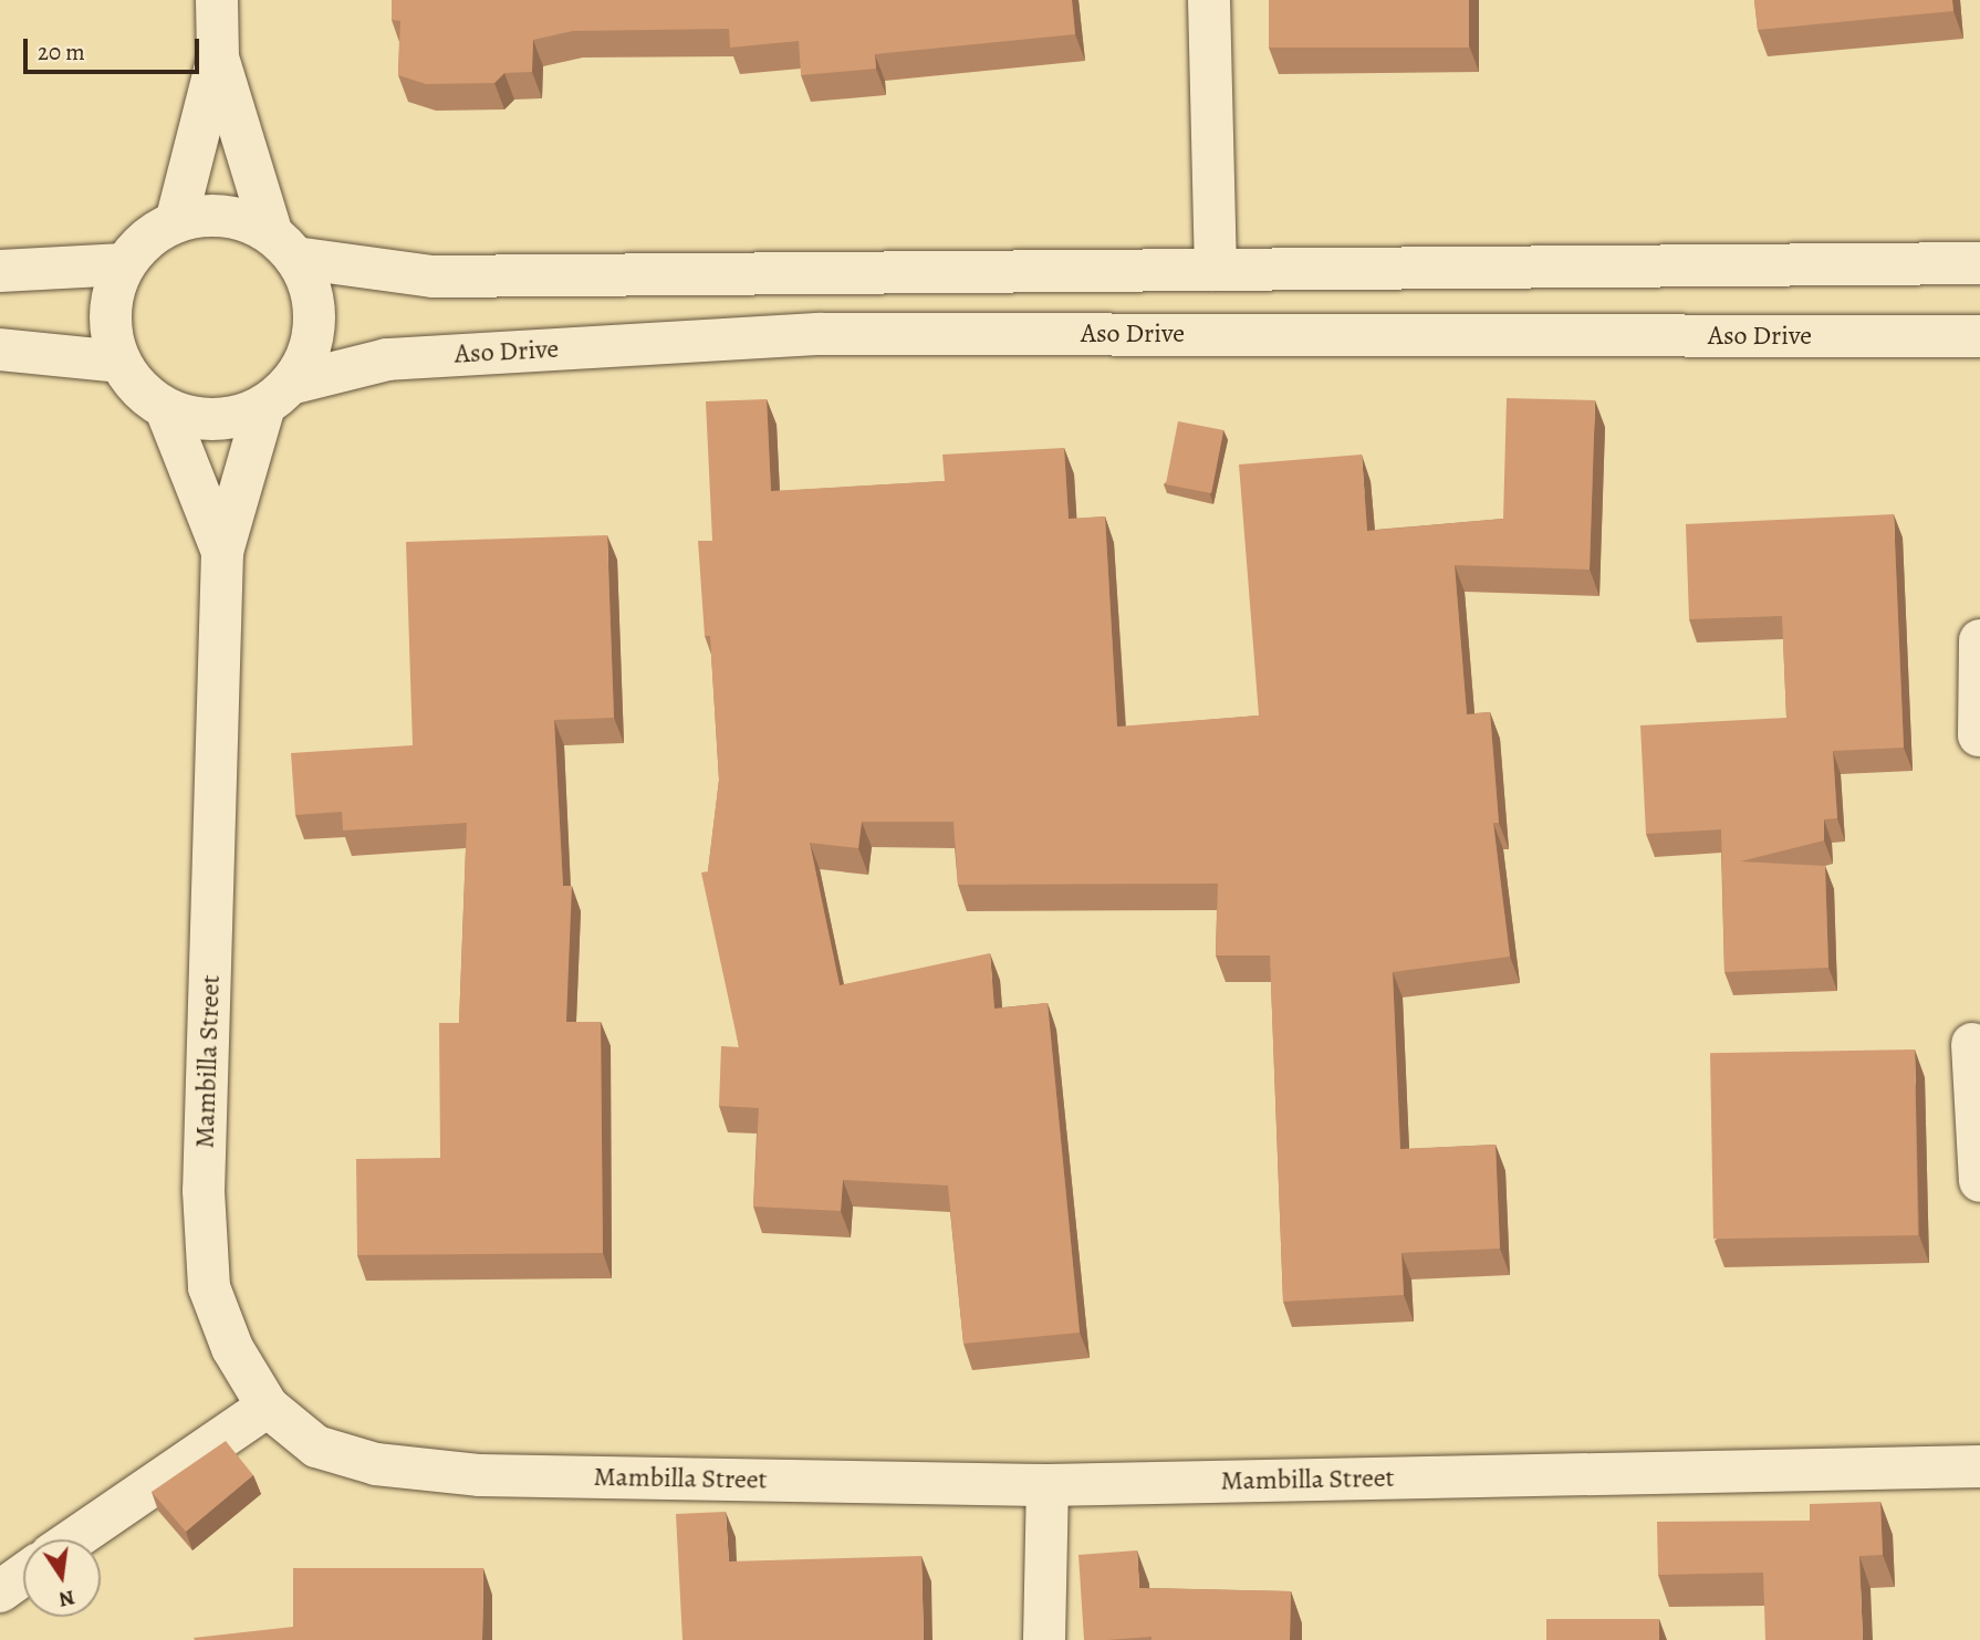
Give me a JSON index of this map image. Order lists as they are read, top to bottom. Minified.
{"streets":{"street":["Aso Drive","Mambilla Street"]},"scale_bar":"20 m","north":"bottom"}
